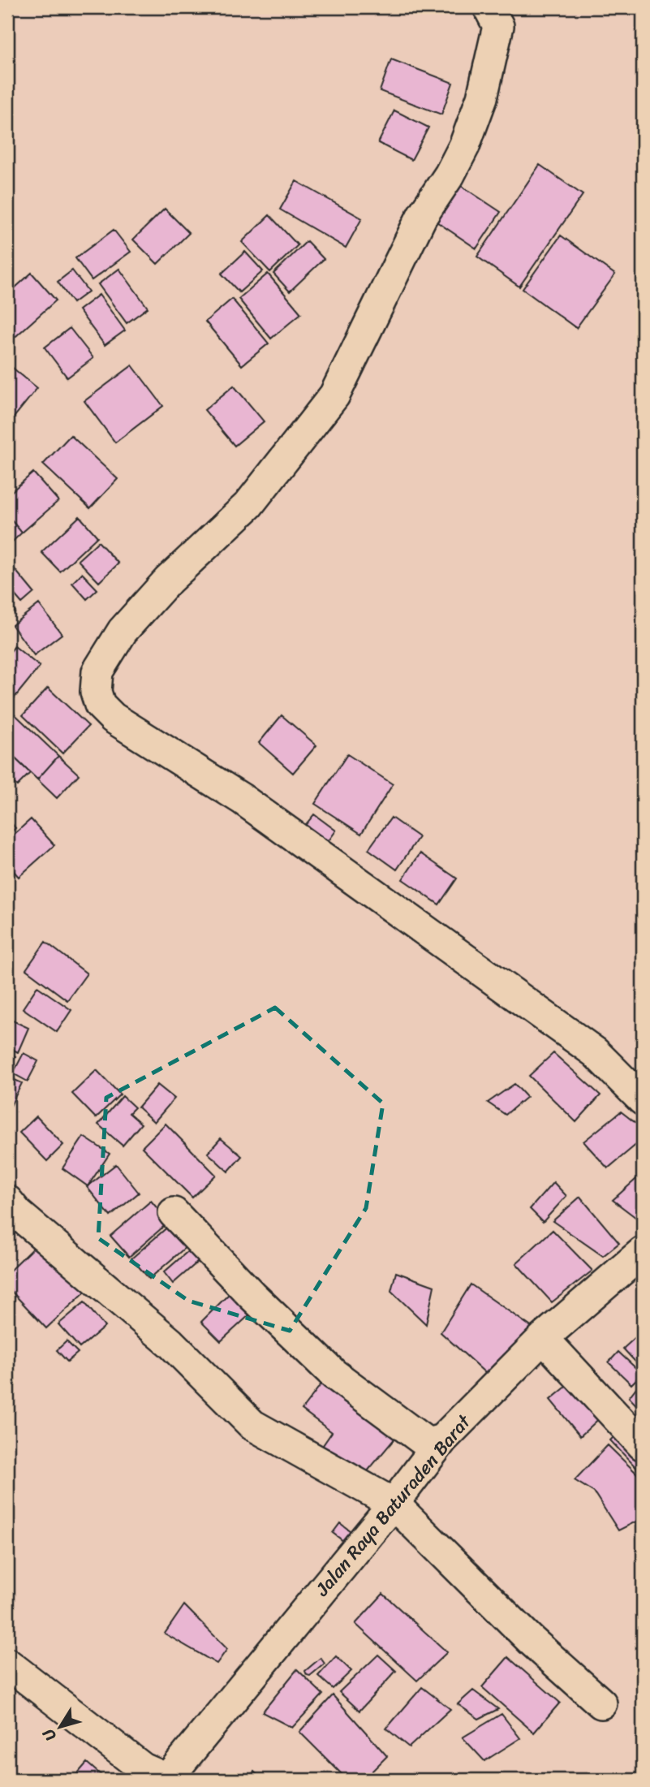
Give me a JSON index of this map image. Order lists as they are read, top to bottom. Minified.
{"streets":{"street":["Jalan Raya Baturaden Barat"]},"north":"bottom left"}
